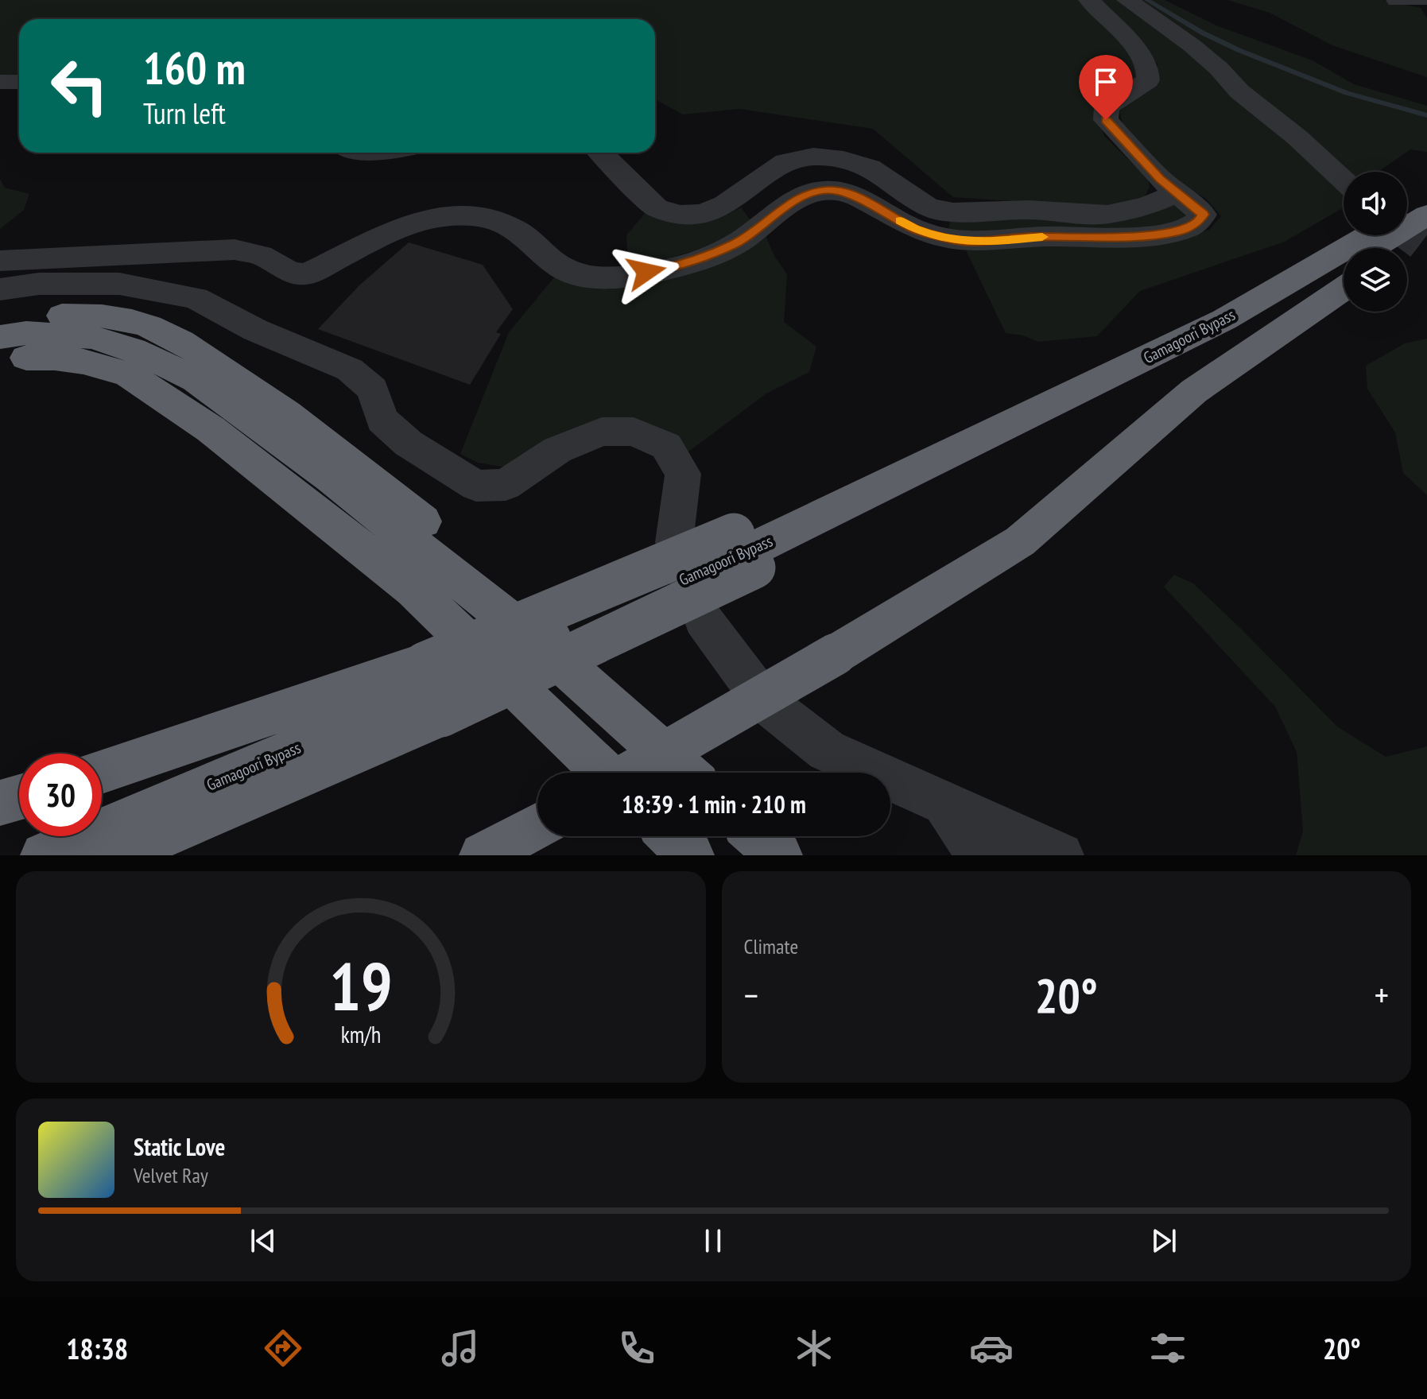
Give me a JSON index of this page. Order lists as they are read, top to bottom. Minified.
{"streets":{"highway":["Gamagoori Bypass"]},"page":{"turn":["160 m","Turn left"],"limit":"30","trip":"18:39 · 1 min · 210 m","tile":"Climate","heat":["−","20°","+"],"song":["Static Love","Velvet Ray"],"tabs":["18:38","20°"],"gauge":["19","km/h"]}}
